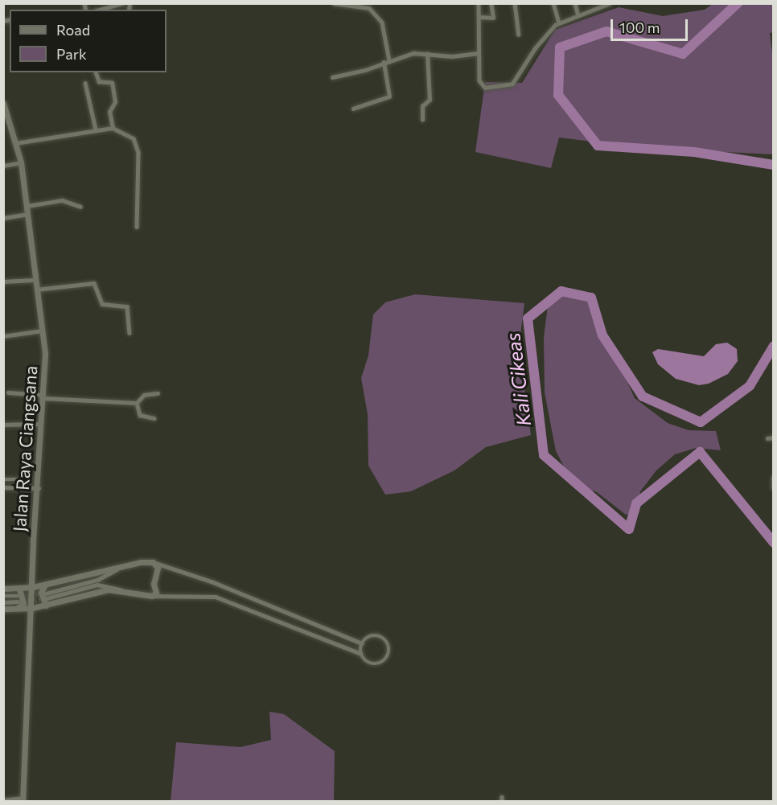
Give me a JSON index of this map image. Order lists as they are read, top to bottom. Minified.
{"streets":{"main road":["Jalan Raya Ciangsana"]},"water":["Kali Cikeas"],"legend":["Road","Park"],"scale_bar":"100 m"}
